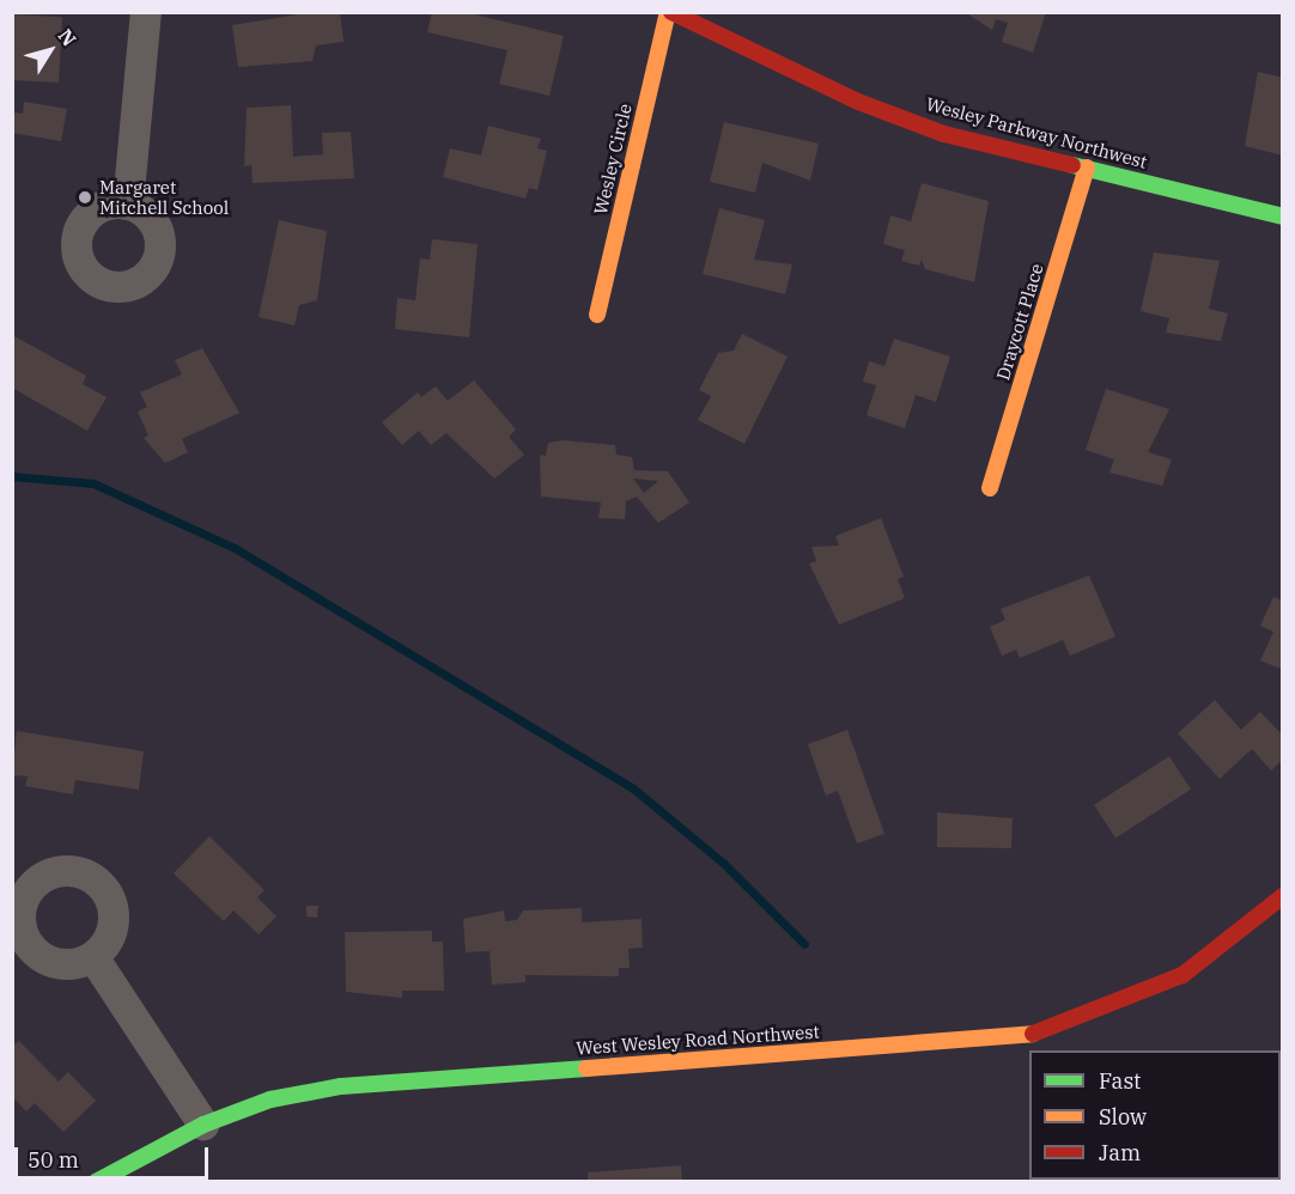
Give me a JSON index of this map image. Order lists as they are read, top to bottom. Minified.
{"streets":{"street":["Wesley Parkway Northwest","Wesley Circle","Draycott Place","West Wesley Road Northwest"]},"crossings":[["Wesley Parkway Northwest","Wesley Circle"],["Wesley Parkway Northwest","Draycott Place"]],"places":["Margaret Mitchell School"],"legend":["Fast","Slow","Jam"],"scale_bar":"50 m","north":"top right"}
